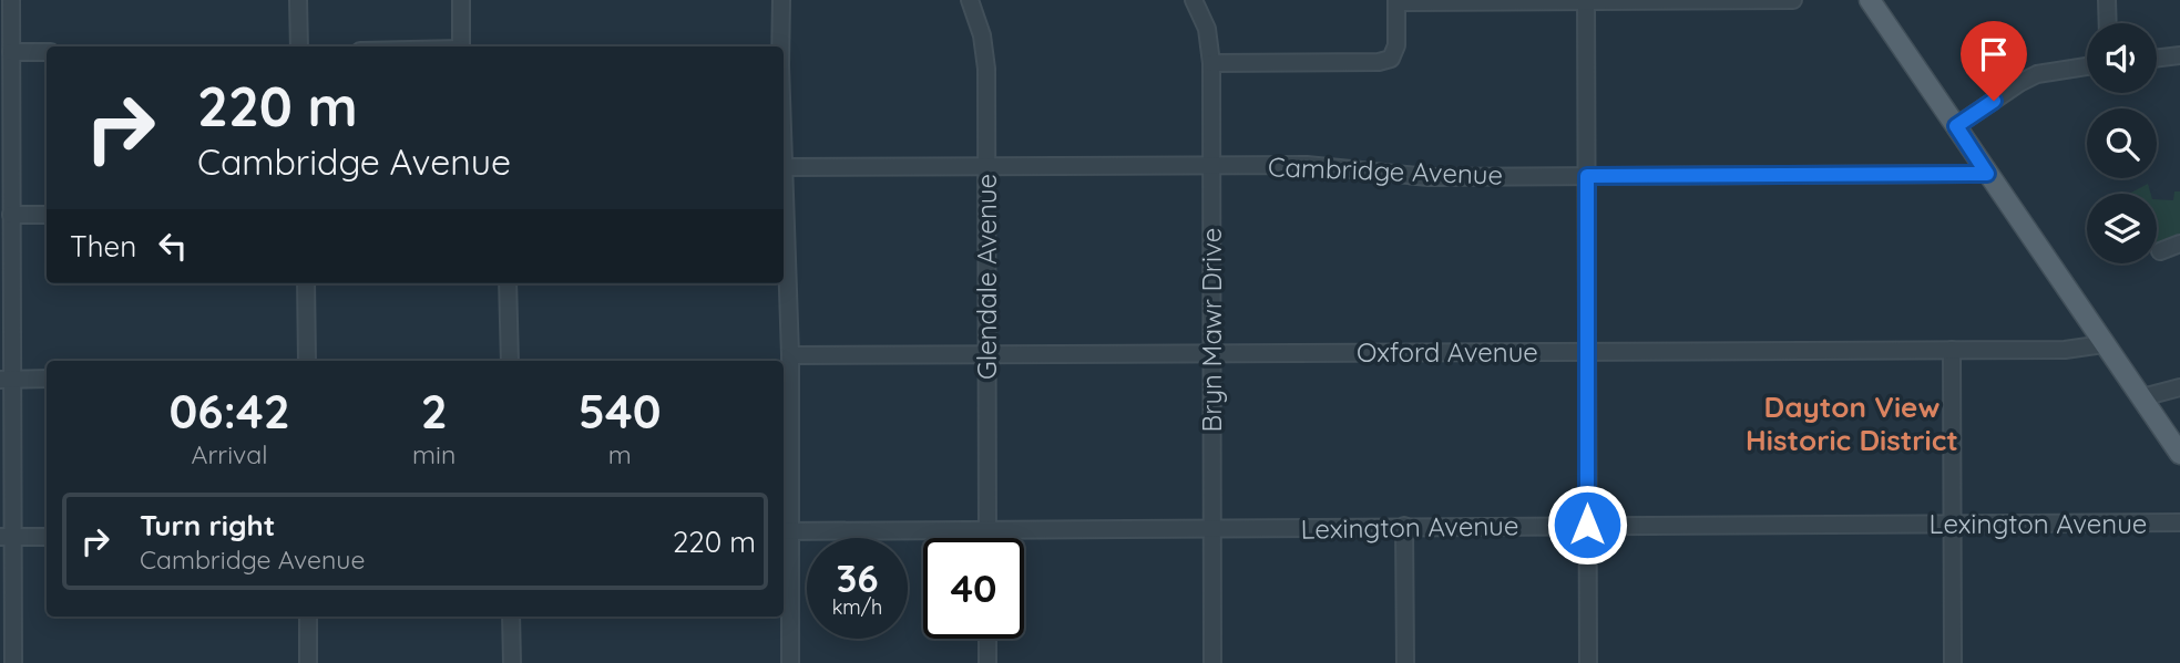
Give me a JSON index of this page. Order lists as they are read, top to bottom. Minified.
{"streets":{"street":["Cambridge Avenue","Glendale Avenue","Bryn Mawr Drive","Oxford Avenue","Lexington Avenue"]},"crossings":[["Cambridge Avenue","Glendale Avenue"],["Cambridge Avenue","Bryn Mawr Drive"],["Glendale Avenue","Oxford Avenue"],["Glendale Avenue","Lexington Avenue"],["Bryn Mawr Drive","Oxford Avenue"],["Bryn Mawr Drive","Lexington Avenue"]],"districts":["Dayton View Historic District"],"page":{"turn":["220 m","Cambridge Avenue"],"then":"Then","eta":["06:42","Arrival","2","min","540","m"],"list":[{"name":"Turn right","note":"Cambridge Avenue","value":"220 m"}],"speed":"36 km/h","limit":"40"}}
